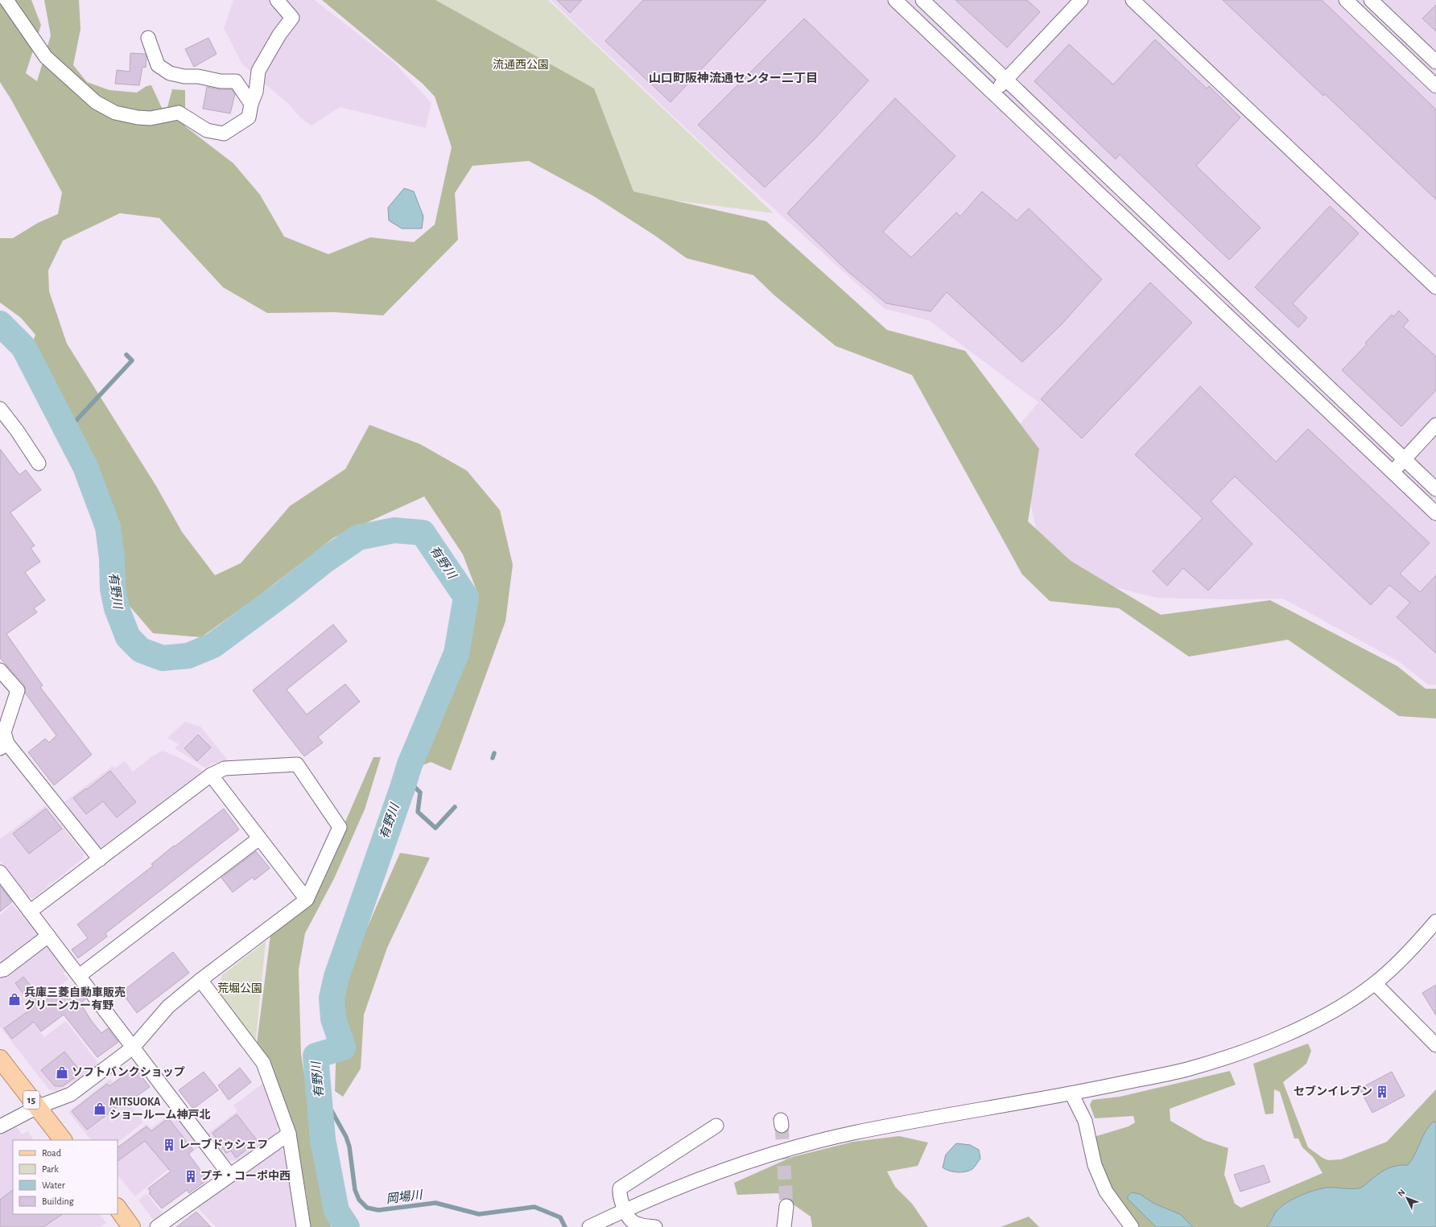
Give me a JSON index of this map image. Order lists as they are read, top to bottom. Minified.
{"streets":{"main road":["15"]},"districts":["山口町阪神流通センター二丁目"],"water":["有野川","岡場川"],"parks":["流通西公園","荒堀公園"],"places":{"shop":["兵庫三菱自動車販売 クリーンカー有野","ソフトバンクショップ","MITSUOKA ショールーム神戸北"],"building":["セブンイレブン","レーブドゥシェフ","プチ・コーポ中西"]},"legend":["Road","Park","Water","Building"],"north":"top left"}
